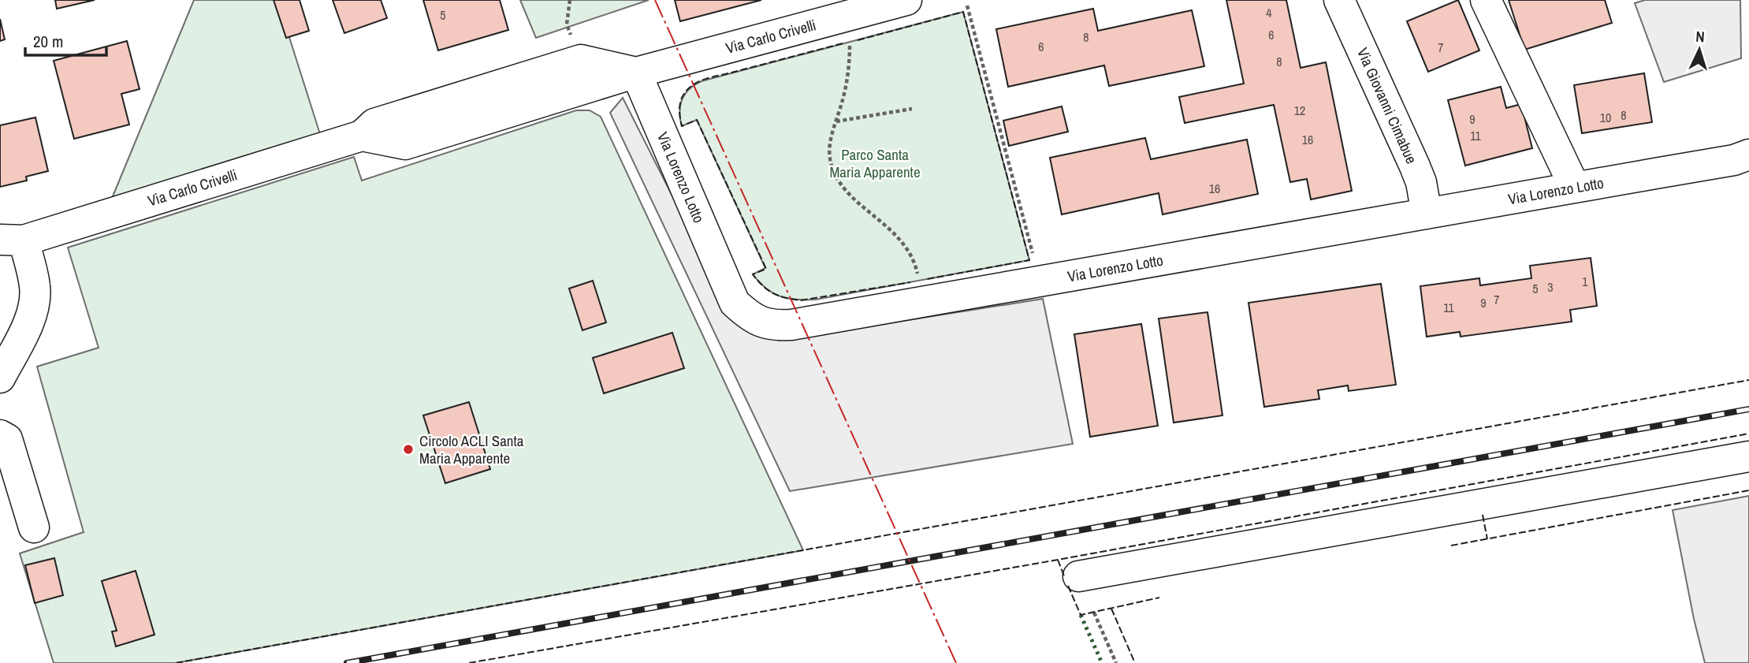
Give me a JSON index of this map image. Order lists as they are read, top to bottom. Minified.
{"streets":{"street":["Via Carlo Crivelli","Via Giovanni Cimabue","Via Lorenzo Lotto"]},"crossings":[["Via Carlo Crivelli","Via Lorenzo Lotto"],["Via Giovanni Cimabue","Via Lorenzo Lotto"]],"parks":["Parco Santa Maria Apparente"],"places":["Circolo ACLI Santa Maria Apparente"],"house_numbers":["4","5","6","8","6","7","8","12","8","10","9","11","16","16","1","3","5","7","9","11"],"scale_bar":"20 m","north":"top"}
